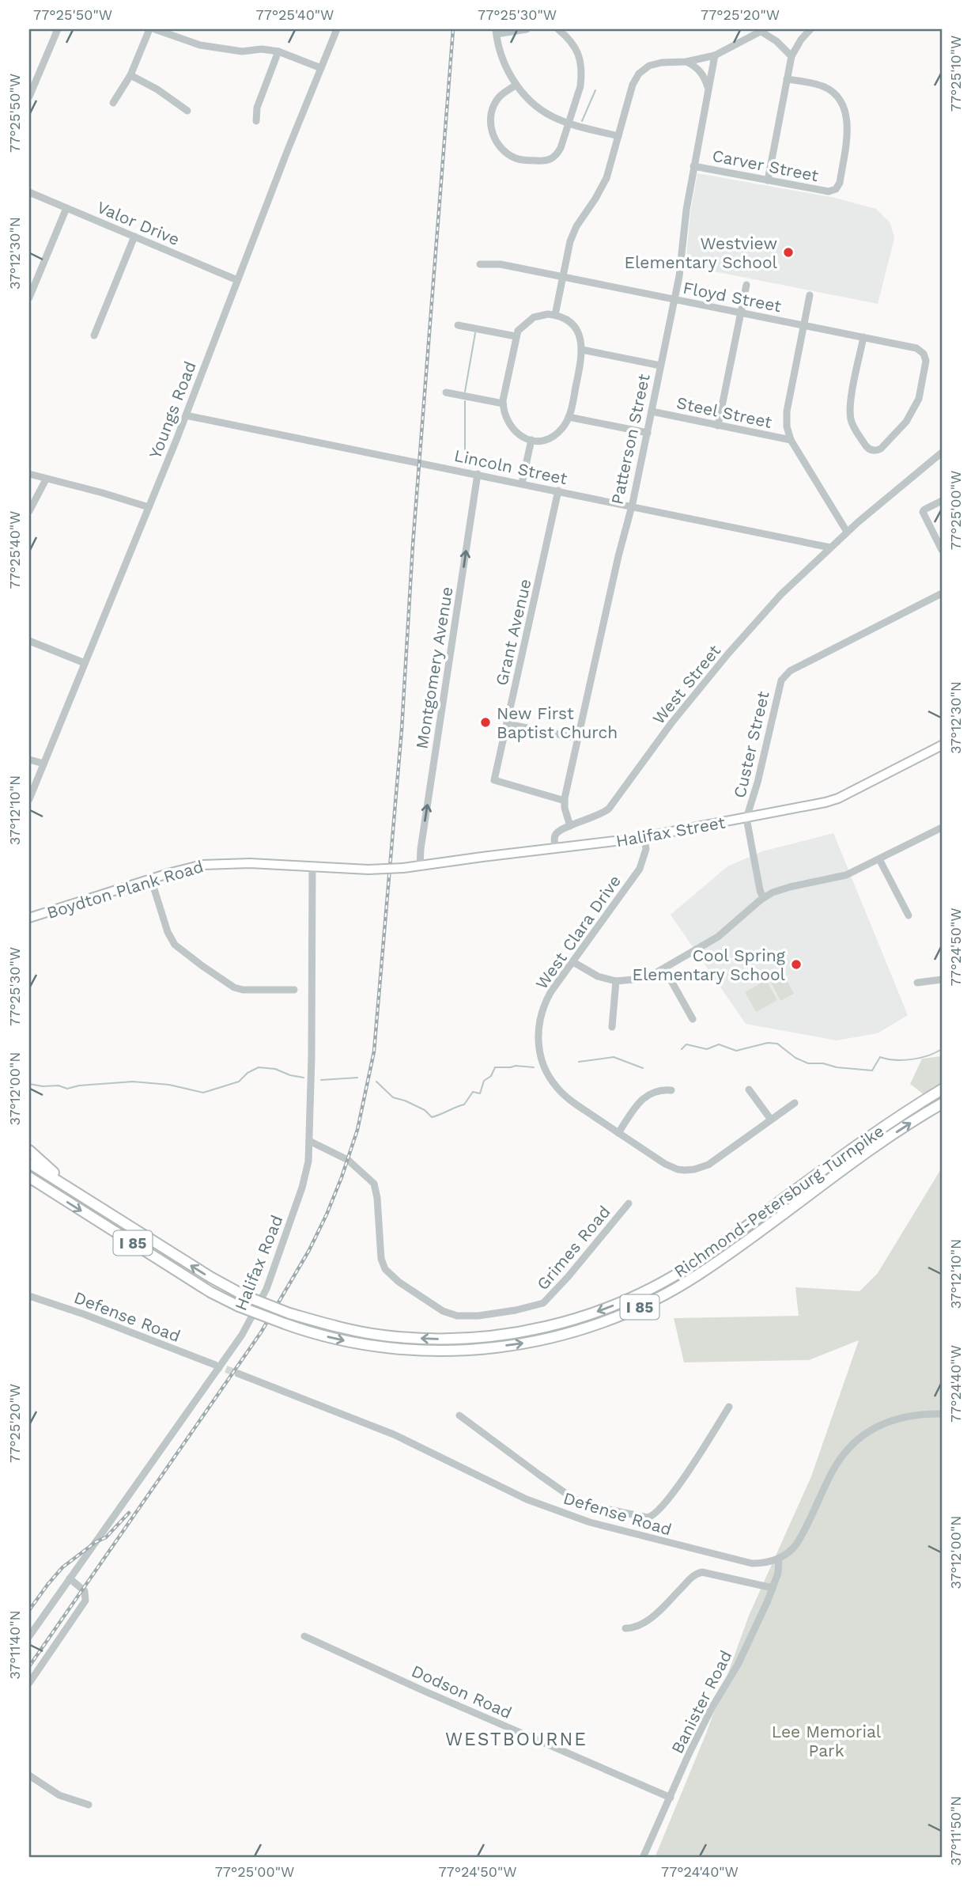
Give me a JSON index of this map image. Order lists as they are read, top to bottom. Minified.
{"streets":{"highway":["Richmond-Petersburg Turnpike","I 85"],"main road":["Halifax Street","Boydton Plank Road"],"street":["Carver Street","Valor Drive","Floyd Street","Youngs Road","Steel Street","Patterson Street","Lincoln Street","Grant Avenue","Montgomery Avenue","West Street","Custer Street","West Clara Drive","Grimes Road","Halifax Road","Defense Road","Dodson Road","Banister Road"]},"crossings":[["Carver Street","Patterson Street"],["Valor Drive","Youngs Road"],["Floyd Street","Patterson Street"],["Youngs Road","Lincoln Street"],["Steel Street","Patterson Street"],["Patterson Street","Lincoln Street"],["Patterson Street","Grant Avenue"],["Patterson Street","West Street"],["Lincoln Street","Grant Avenue"],["Lincoln Street","Montgomery Avenue"],["Lincoln Street","West Street"],["Montgomery Avenue","Halifax Street"],["Custer Street","Halifax Street"],["Halifax Street","Boydton Plank Road"],["Halifax Street","West Clara Drive"],["Boydton Plank Road","Halifax Road"],["Grimes Road","Halifax Road"],["Defense Road","Banister Road"],["Dodson Road","Banister Road"]],"one_way":["Montgomery Avenue"],"districts":["WESTBOURNE"],"parks":["Lee Memorial Park"],"places":["Westview Elementary School","New First Baptist Church","Cool Spring Elementary School"],"coordinates":["77°25'50\"W","77°25'40\"W","77°25'30\"W","77°25'20\"W","77°25'10\"W","37°12'30\"N","77°25'00\"W","37°12'10\"N","77°24'50\"W","37°12'00\"N","77°24'40\"W","37°11'40\"N","37°11'50\"N"]}
